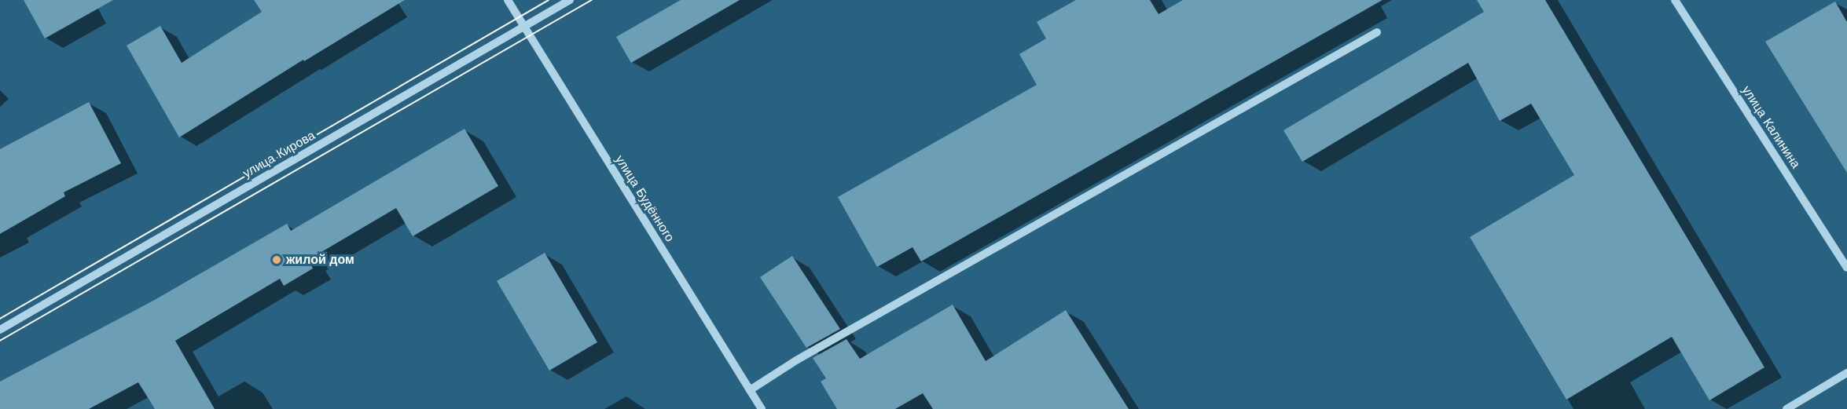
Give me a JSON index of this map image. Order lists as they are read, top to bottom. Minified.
{"streets":{"street":["улица Калинина","улица Кирова","улица Будённого"]},"crossings":[["улица Кирова","улица Будённого"]],"places":["жилой дом"]}
